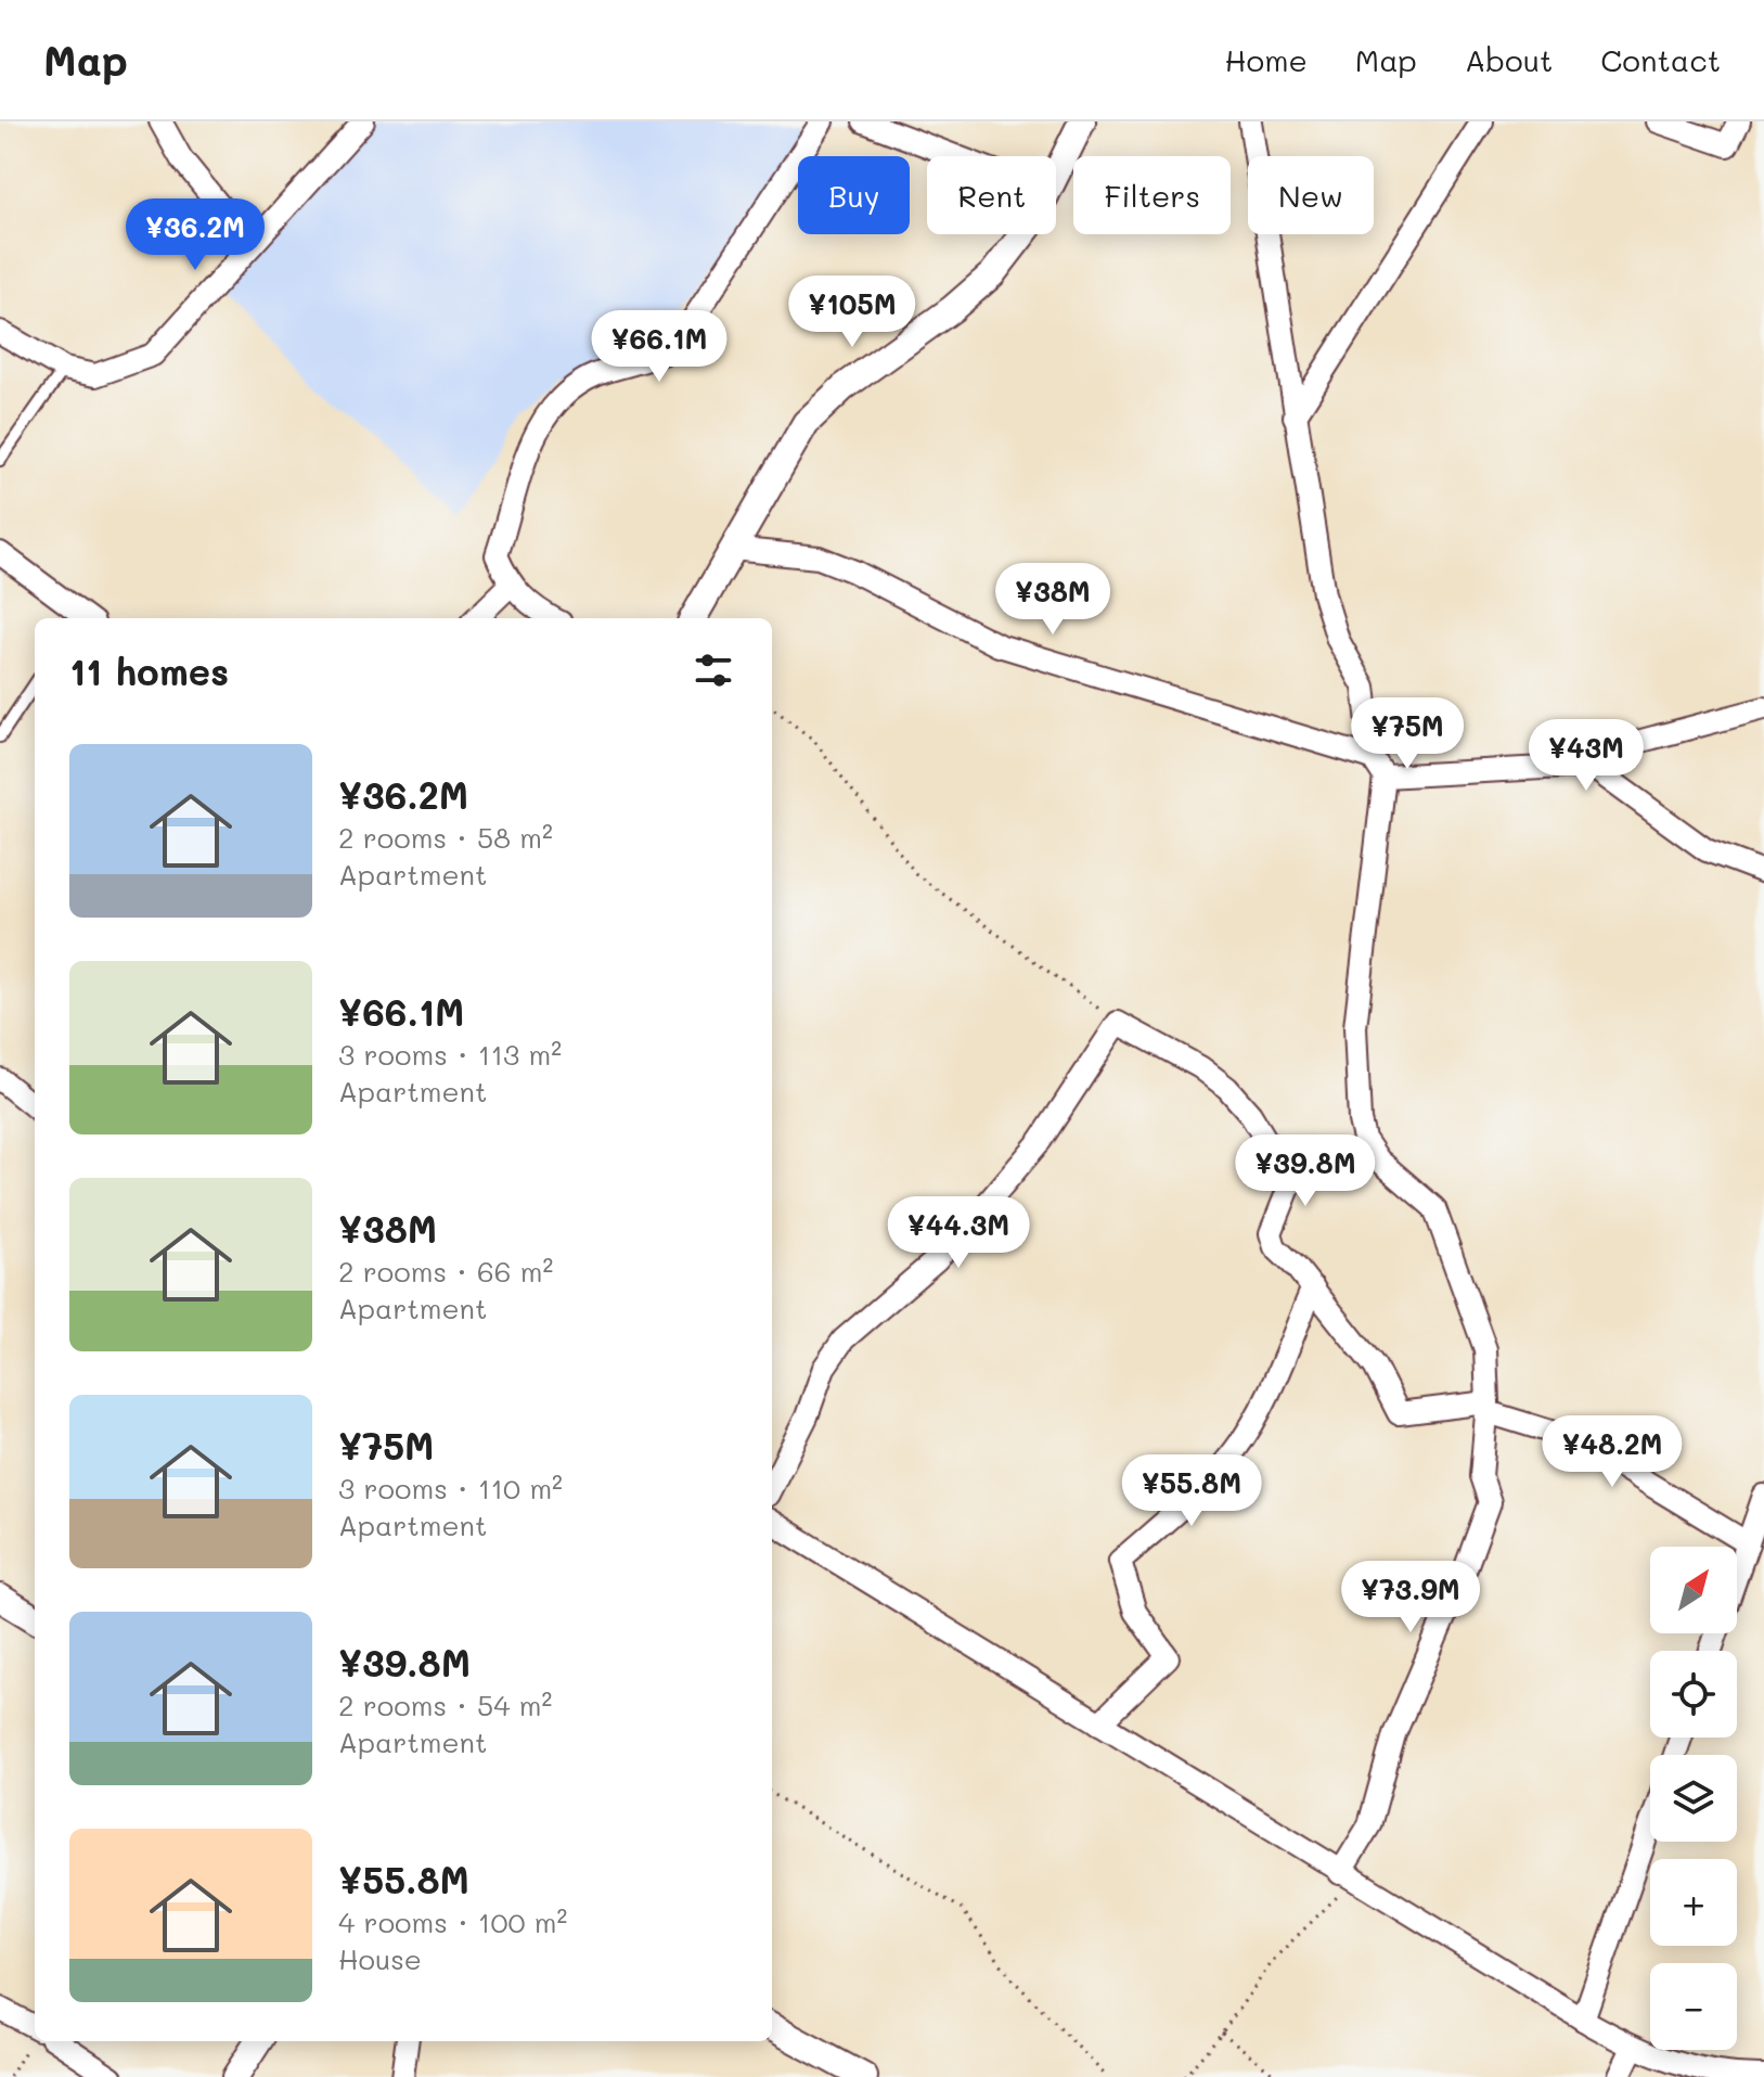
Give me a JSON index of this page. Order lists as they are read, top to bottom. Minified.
{"north":"top right","page":{"header":"Map","nav":["Home","Map","About","Contact"],"chip":["Buy","Rent","Filters","New"],"price":["¥36.2M","¥105M","¥66.1M","¥38M","¥75M","¥43M","¥39.8M","¥44.3M","¥48.2M","¥55.8M","¥73.9M"],"heading":"11 homes","list":[{"name":"¥36.2M","note":"2 rooms · 58 m² · Apartment"},{"name":"¥66.1M","note":"3 rooms · 113 m² · Apartment"},{"name":"¥38M","note":"2 rooms · 66 m² · Apartment"},{"name":"¥75M","note":"3 rooms · 110 m² · Apartment"},{"name":"¥39.8M","note":"2 rooms · 54 m² · Apartment"},{"name":"¥55.8M","note":"4 rooms · 100 m² · House"}],"map_buttons":["+","−"]}}
